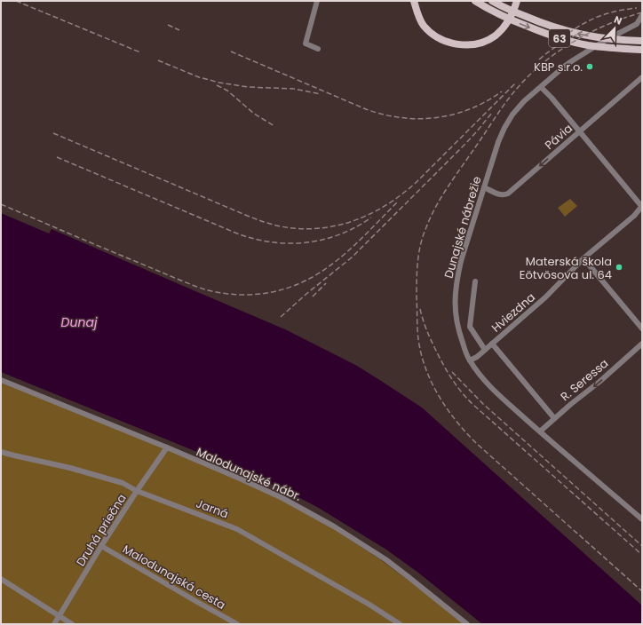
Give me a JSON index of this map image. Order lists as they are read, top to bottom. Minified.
{"streets":{"main road":["63"],"street":["Pávia","Dunajské nábrežie","Hviezdna","R. Seressa","Malodunajské nábr.","Jarná","Druhá priečna","Malodunajská cesta"]},"crossings":[["Pávia","Dunajské nábrežie"],["Dunajské nábrežie","Hviezdna"],["Dunajské nábrežie","R. Seressa"],["Malodunajské nábr.","Druhá priečna"],["Jarná","Druhá priečna"],["Druhá priečna","Malodunajská cesta"]],"one_way":["Pávia","R. Seressa"],"water":["Dunaj"],"places":["KBP s.r.o.","Materská škola Eötvösova ul. 64"],"north":"top right"}
